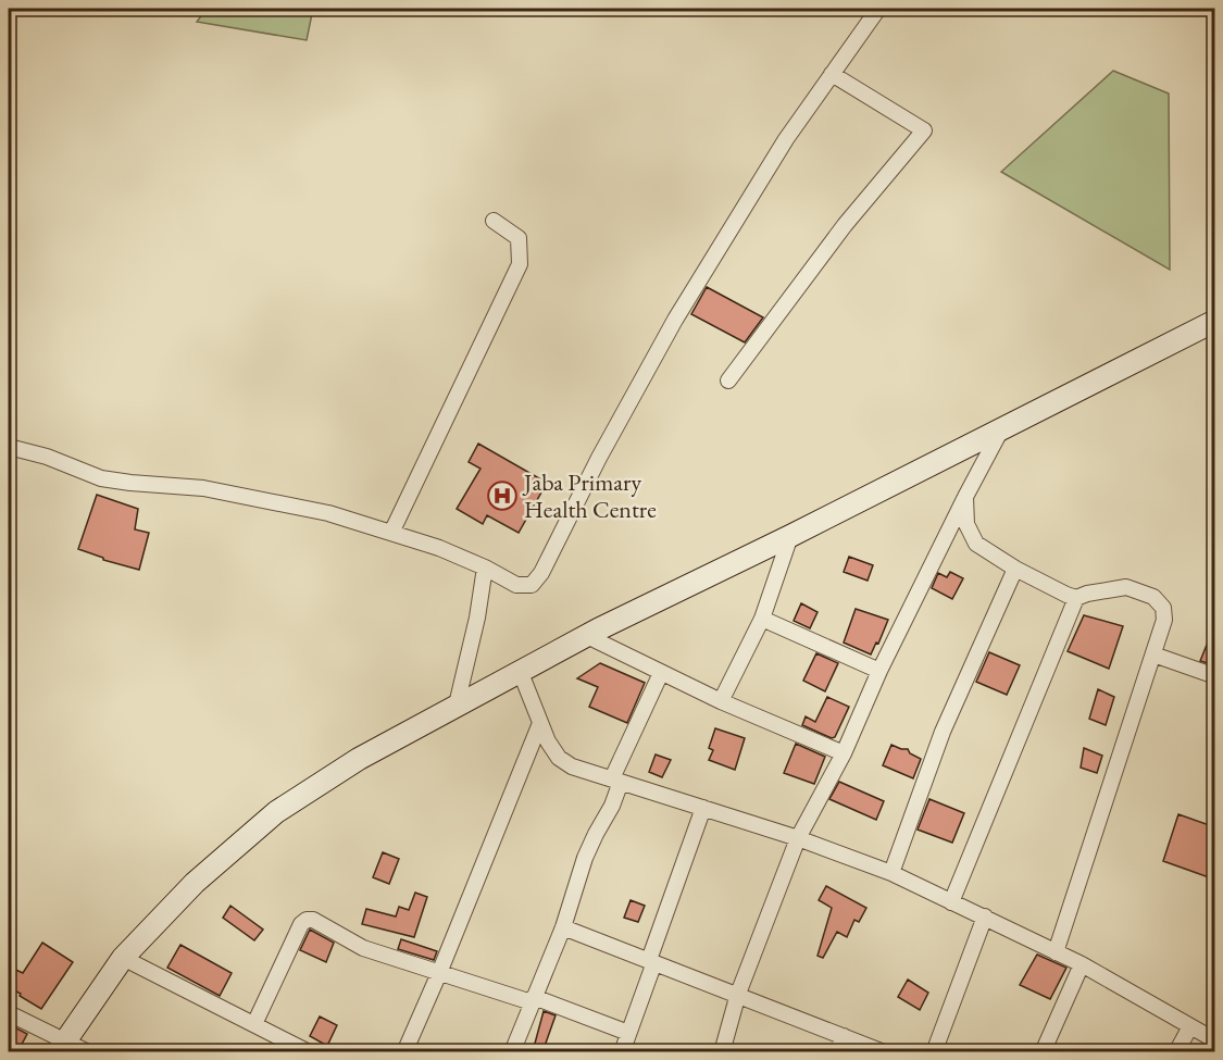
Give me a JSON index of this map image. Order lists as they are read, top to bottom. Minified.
{"places":{"hospital":["Jaba Primary Health Centre"]}}
